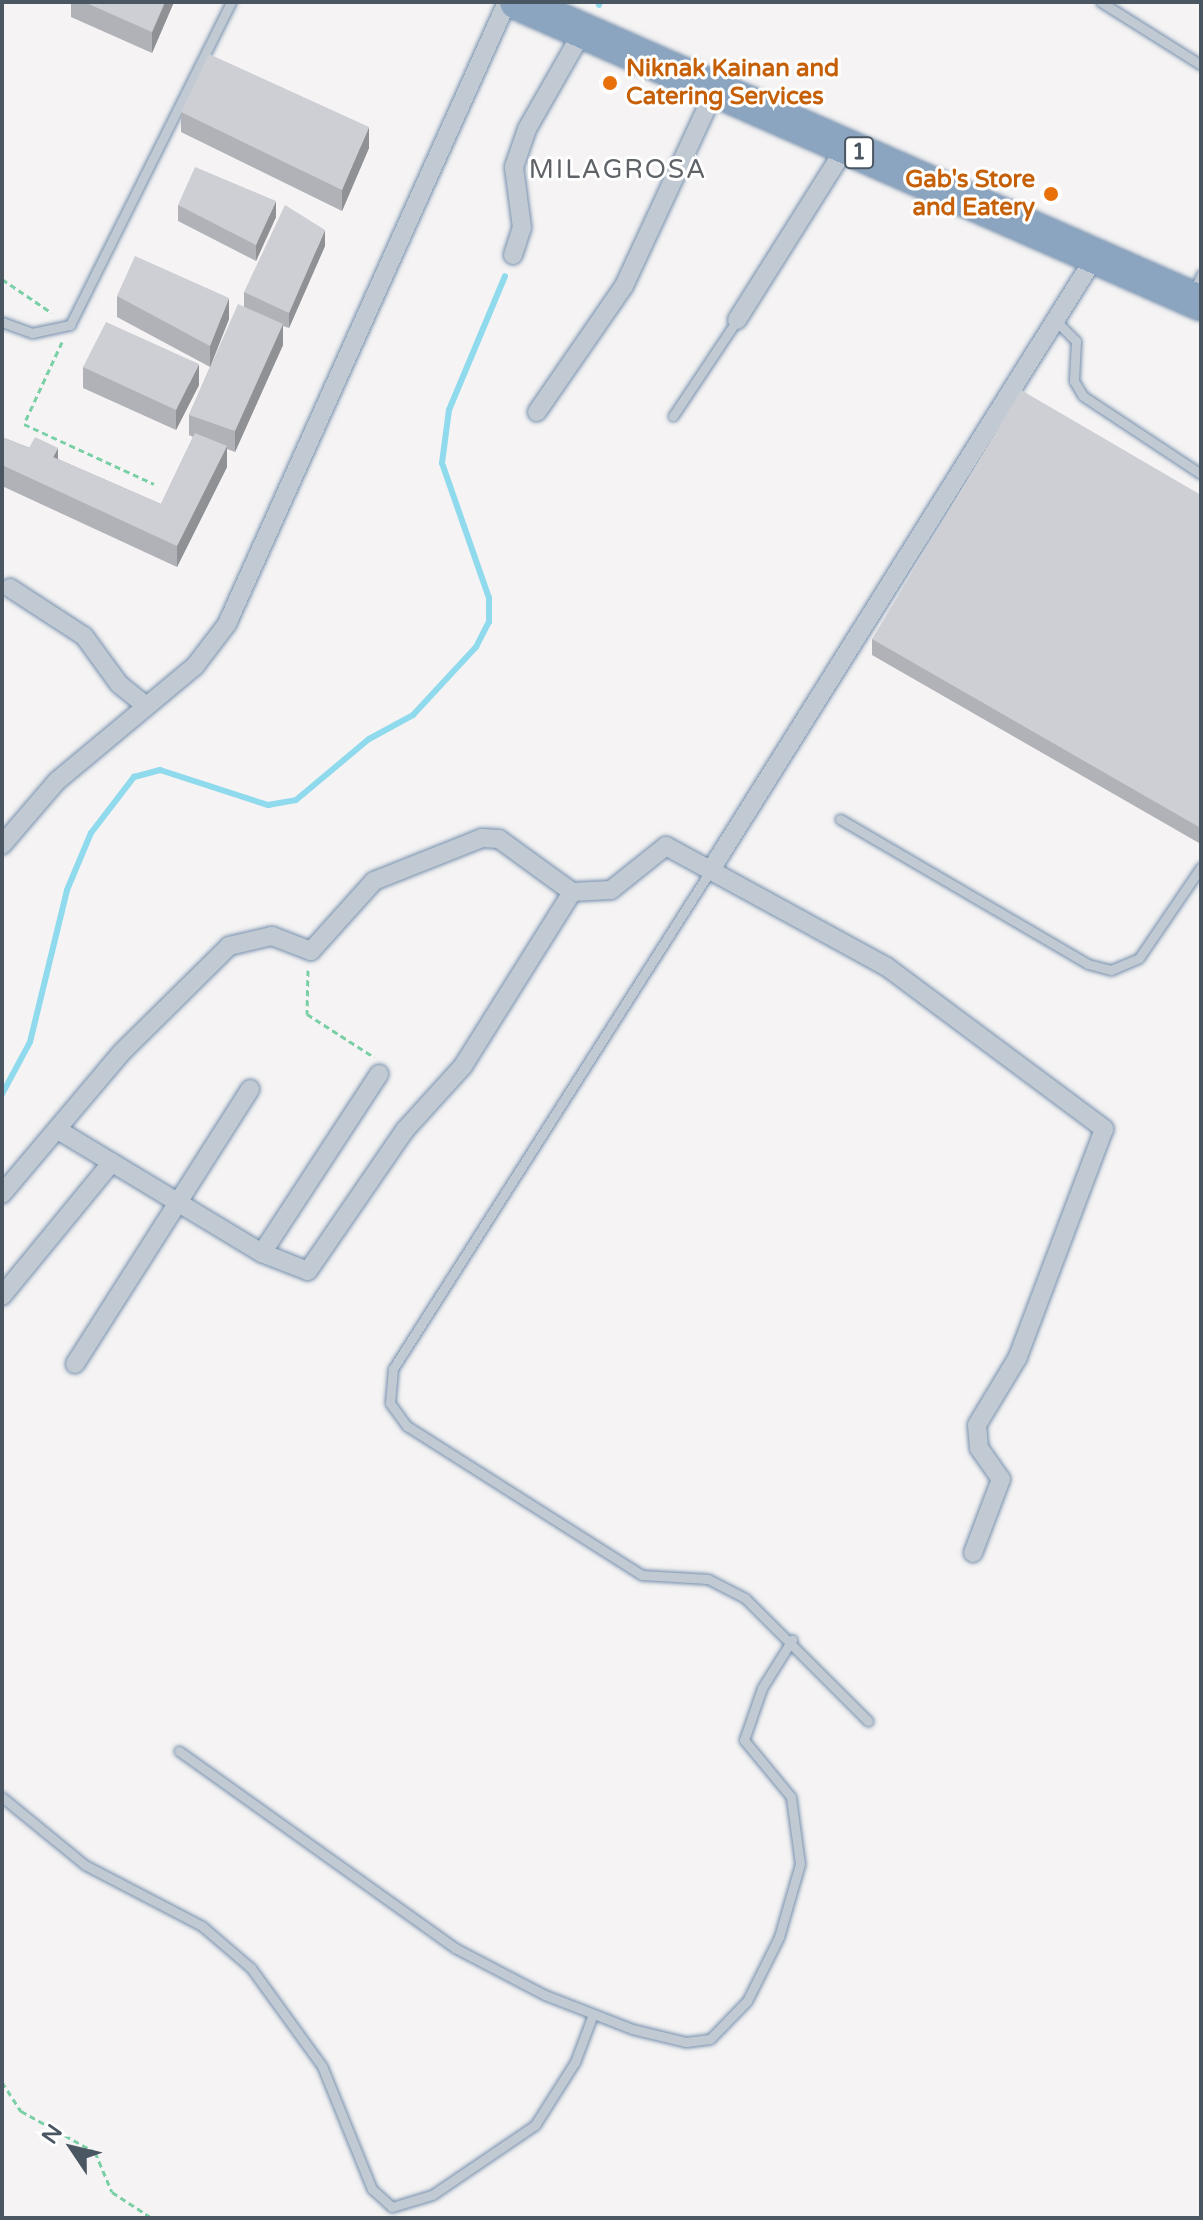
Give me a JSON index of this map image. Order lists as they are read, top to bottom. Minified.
{"streets":{"highway":["1"]},"districts":["MILAGROSA"],"places":["Niknak Kainan and Catering Services","Gab's Store and Eatery"],"north":"top left"}
